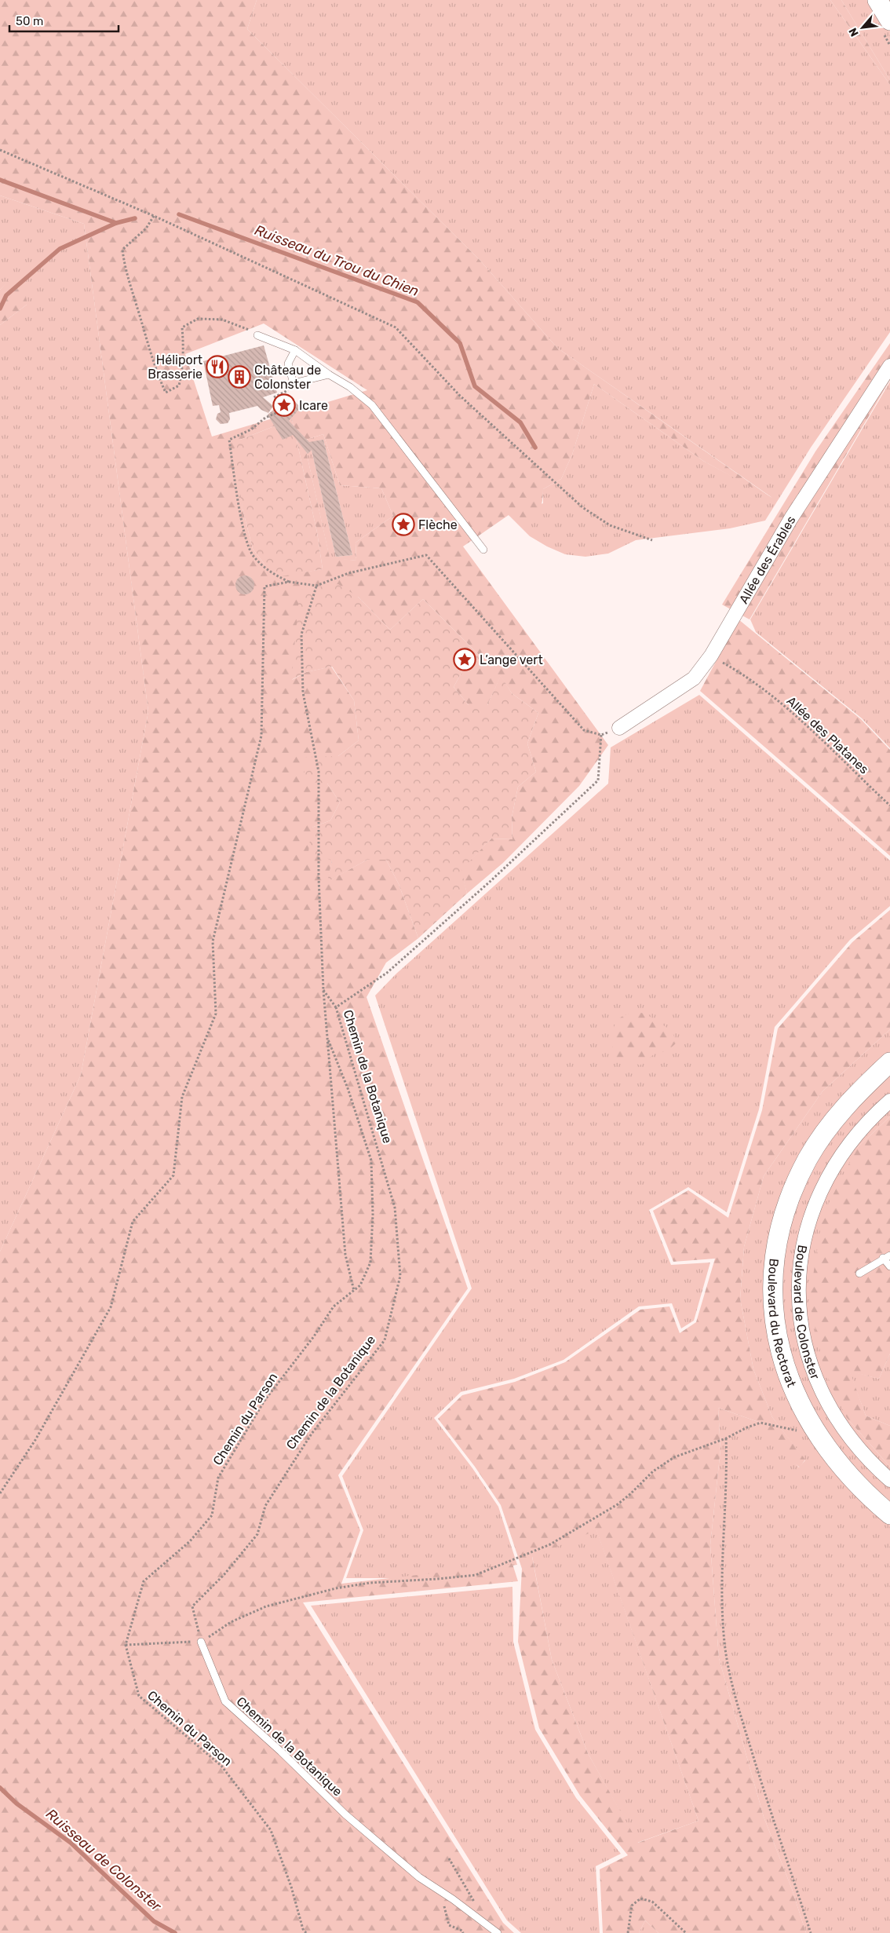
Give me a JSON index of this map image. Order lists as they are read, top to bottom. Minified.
{"streets":{"main road":["Boulevard du Rectorat"],"street":["Allée des Érables","Boulevard de Colonster"],"lane":["Chemin de la Botanique"],"path":["Allée des Platanes","Chemin du Parson"]},"crossings":[["Allée des Érables","Allée des Platanes"]],"water":["Ruisseau du Trou du Chien","Ruisseau de Colonster"],"places":{"restaurant":["Héliport Brasserie"],"building":["Château de Colonster"],"place":["Icare","Flèche","L’ange vert"]},"scale_bar":"50 m","north":"bottom left"}
